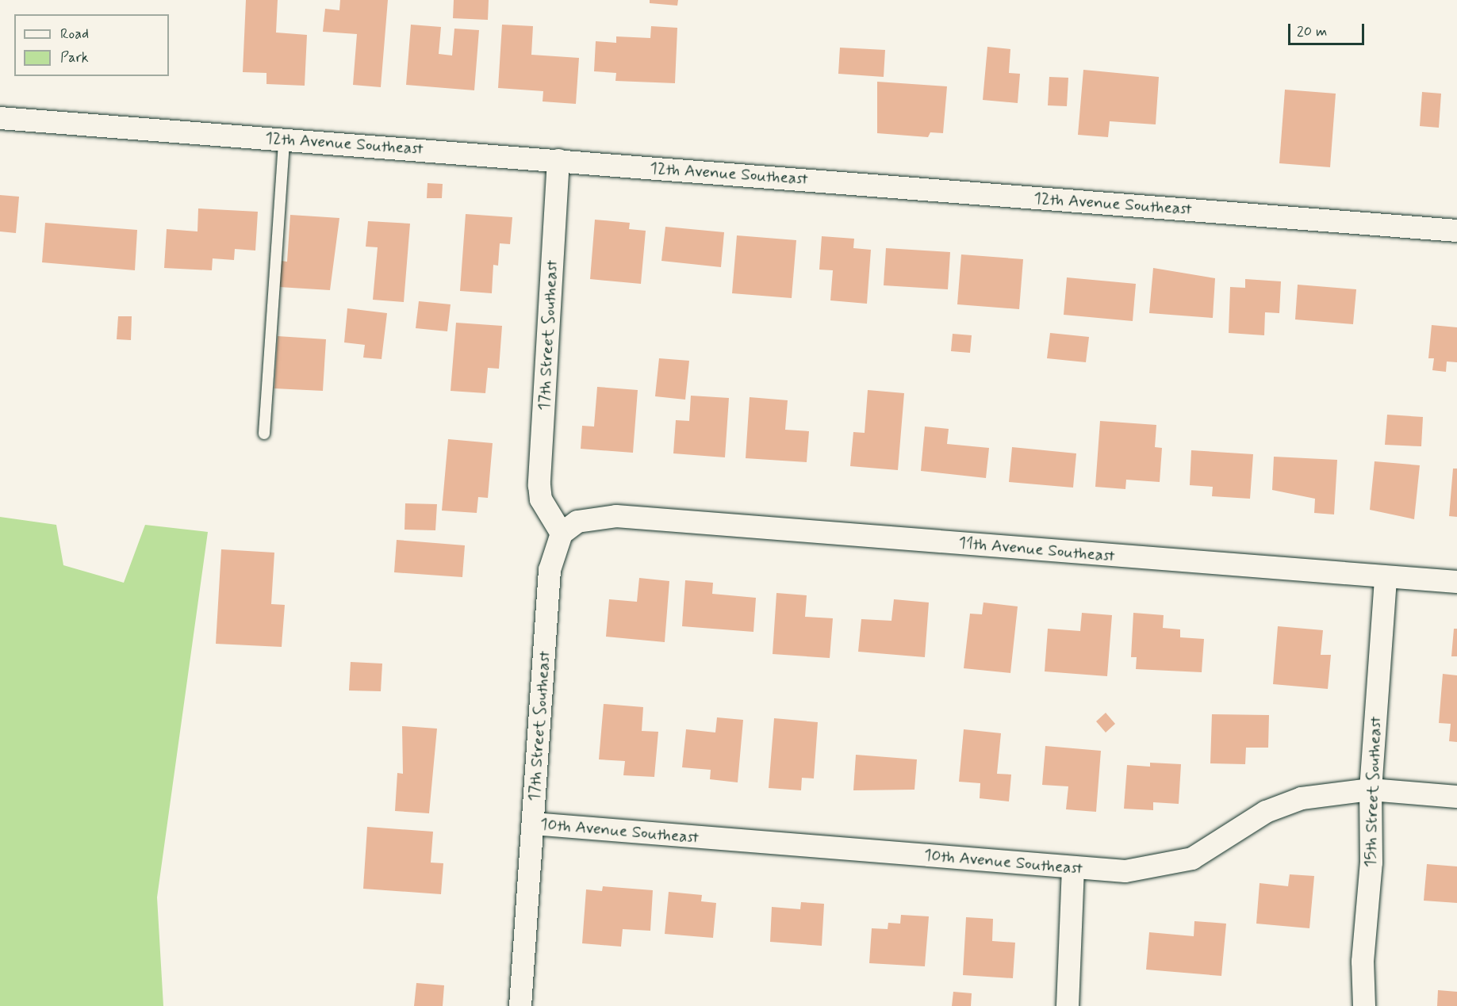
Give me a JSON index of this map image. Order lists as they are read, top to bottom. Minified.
{"streets":{"street":["12th Avenue Southeast","17th Street Southeast","11th Avenue Southeast","15th Street Southeast","10th Avenue Southeast"]},"crossings":[["12th Avenue Southeast","17th Street Southeast"],["17th Street Southeast","11th Avenue Southeast"],["17th Street Southeast","10th Avenue Southeast"],["11th Avenue Southeast","15th Street Southeast"],["15th Street Southeast","10th Avenue Southeast"]],"legend":["Road","Park"],"scale_bar":"20 m"}
